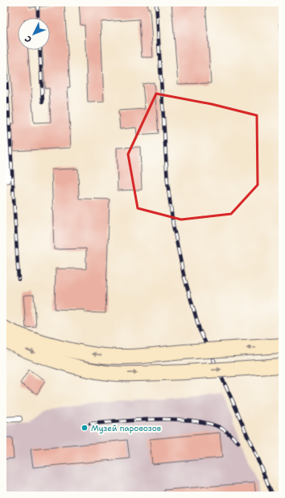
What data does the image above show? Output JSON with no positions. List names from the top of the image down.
{
  "places": ["Музей паровозов"],
  "north": "bottom left"
}
